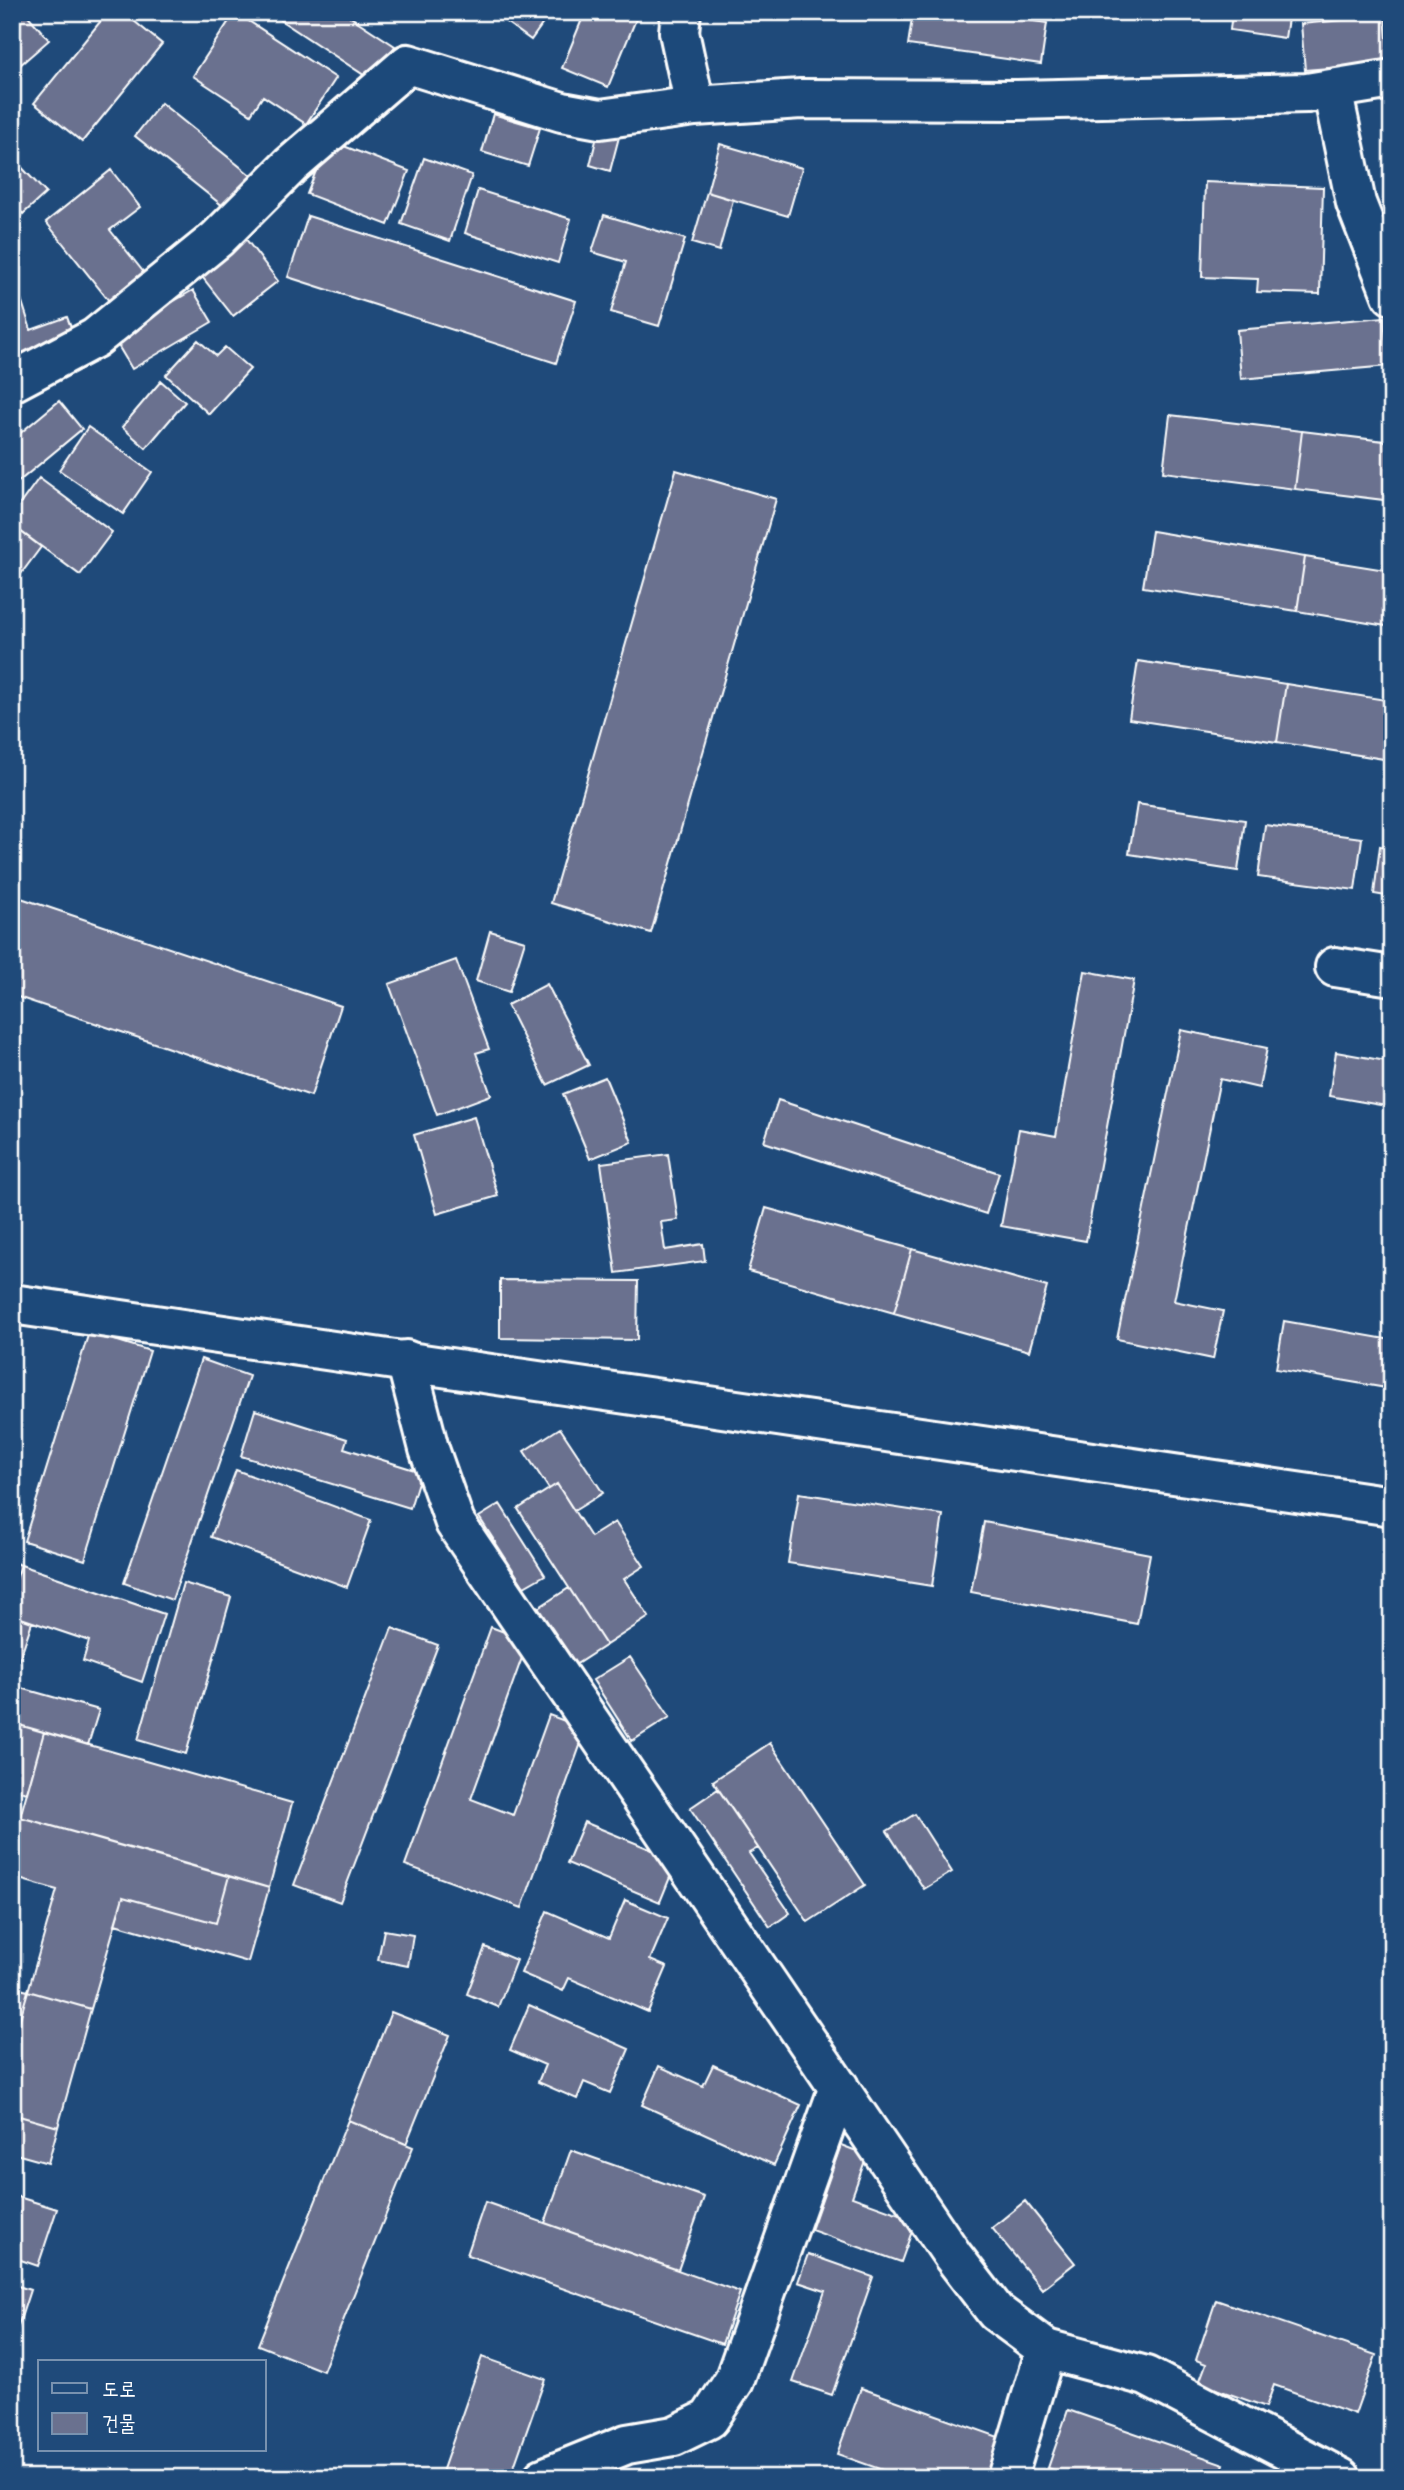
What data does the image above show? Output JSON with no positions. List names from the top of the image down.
{
  "legend": ["도로", "건물"]
}
